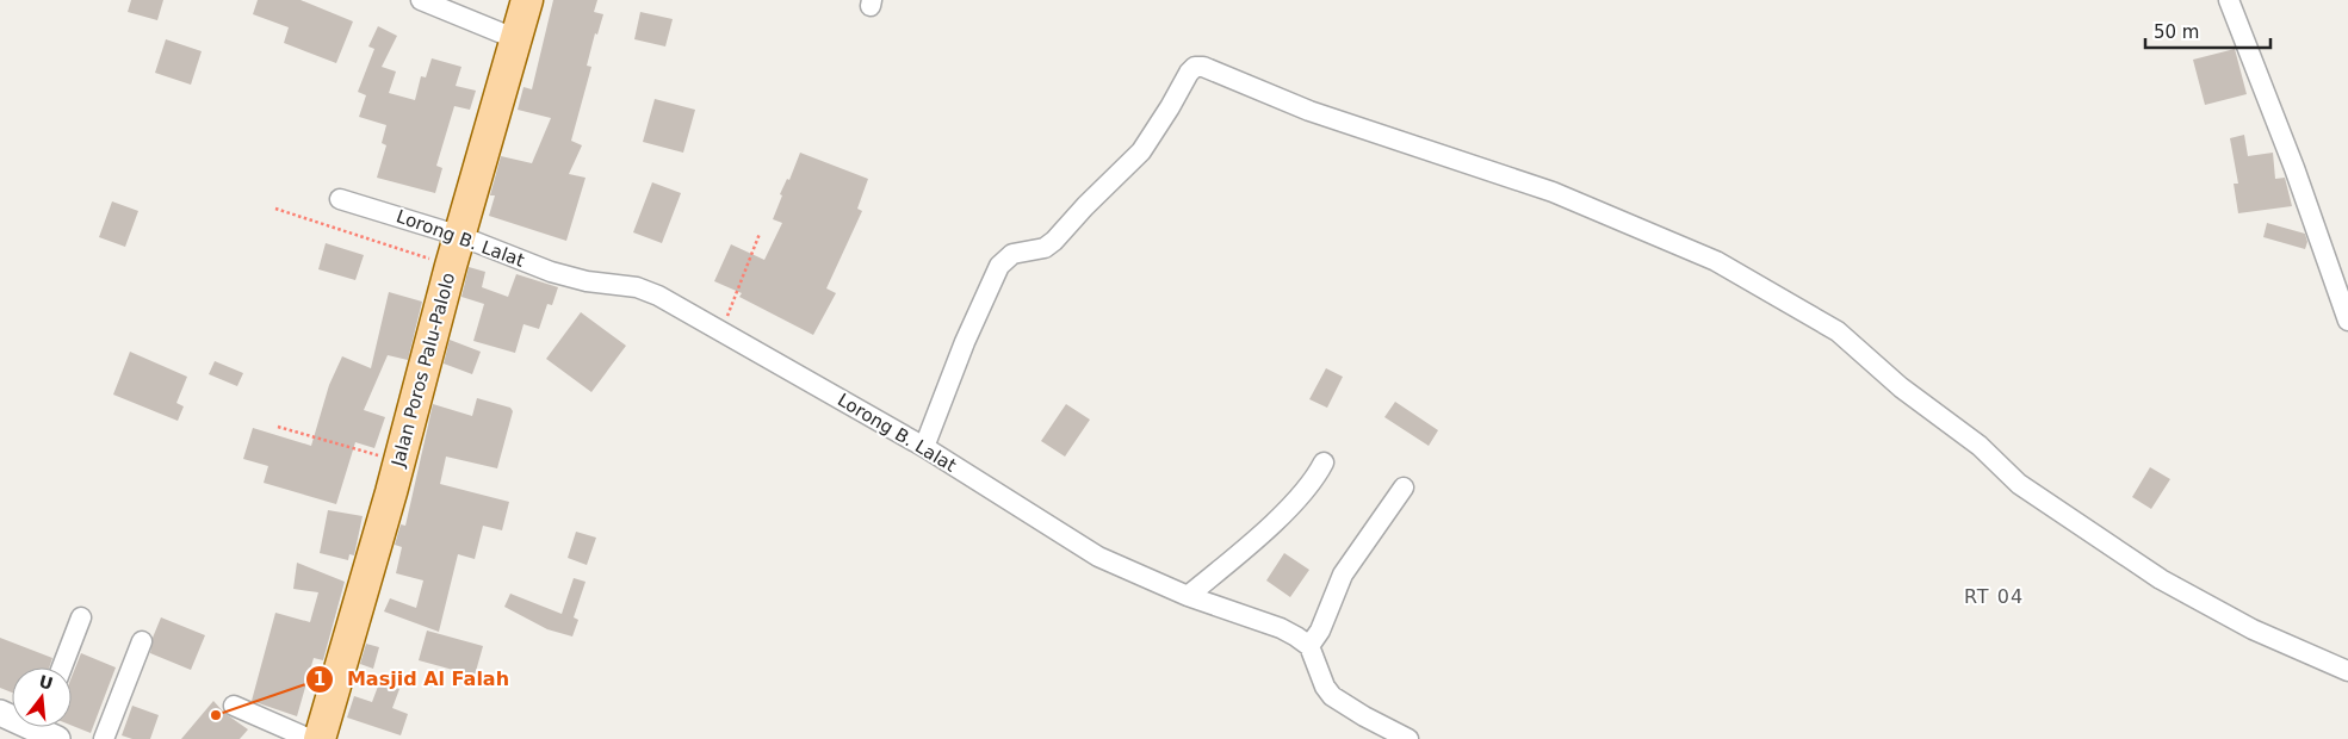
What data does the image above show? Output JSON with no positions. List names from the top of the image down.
{
  "streets": {
    "main road": ["Jalan Poros Palu-Palolo"],
    "street": ["Lorong B. Lalat"]
  },
  "crossings": [
    ["Lorong B. Lalat", "Jalan Poros Palu-Palolo"]
  ],
  "districts": ["RT 04"],
  "places": ["Masjid Al Falah"],
  "scale_bar": "50 m",
  "north": "top"
}
